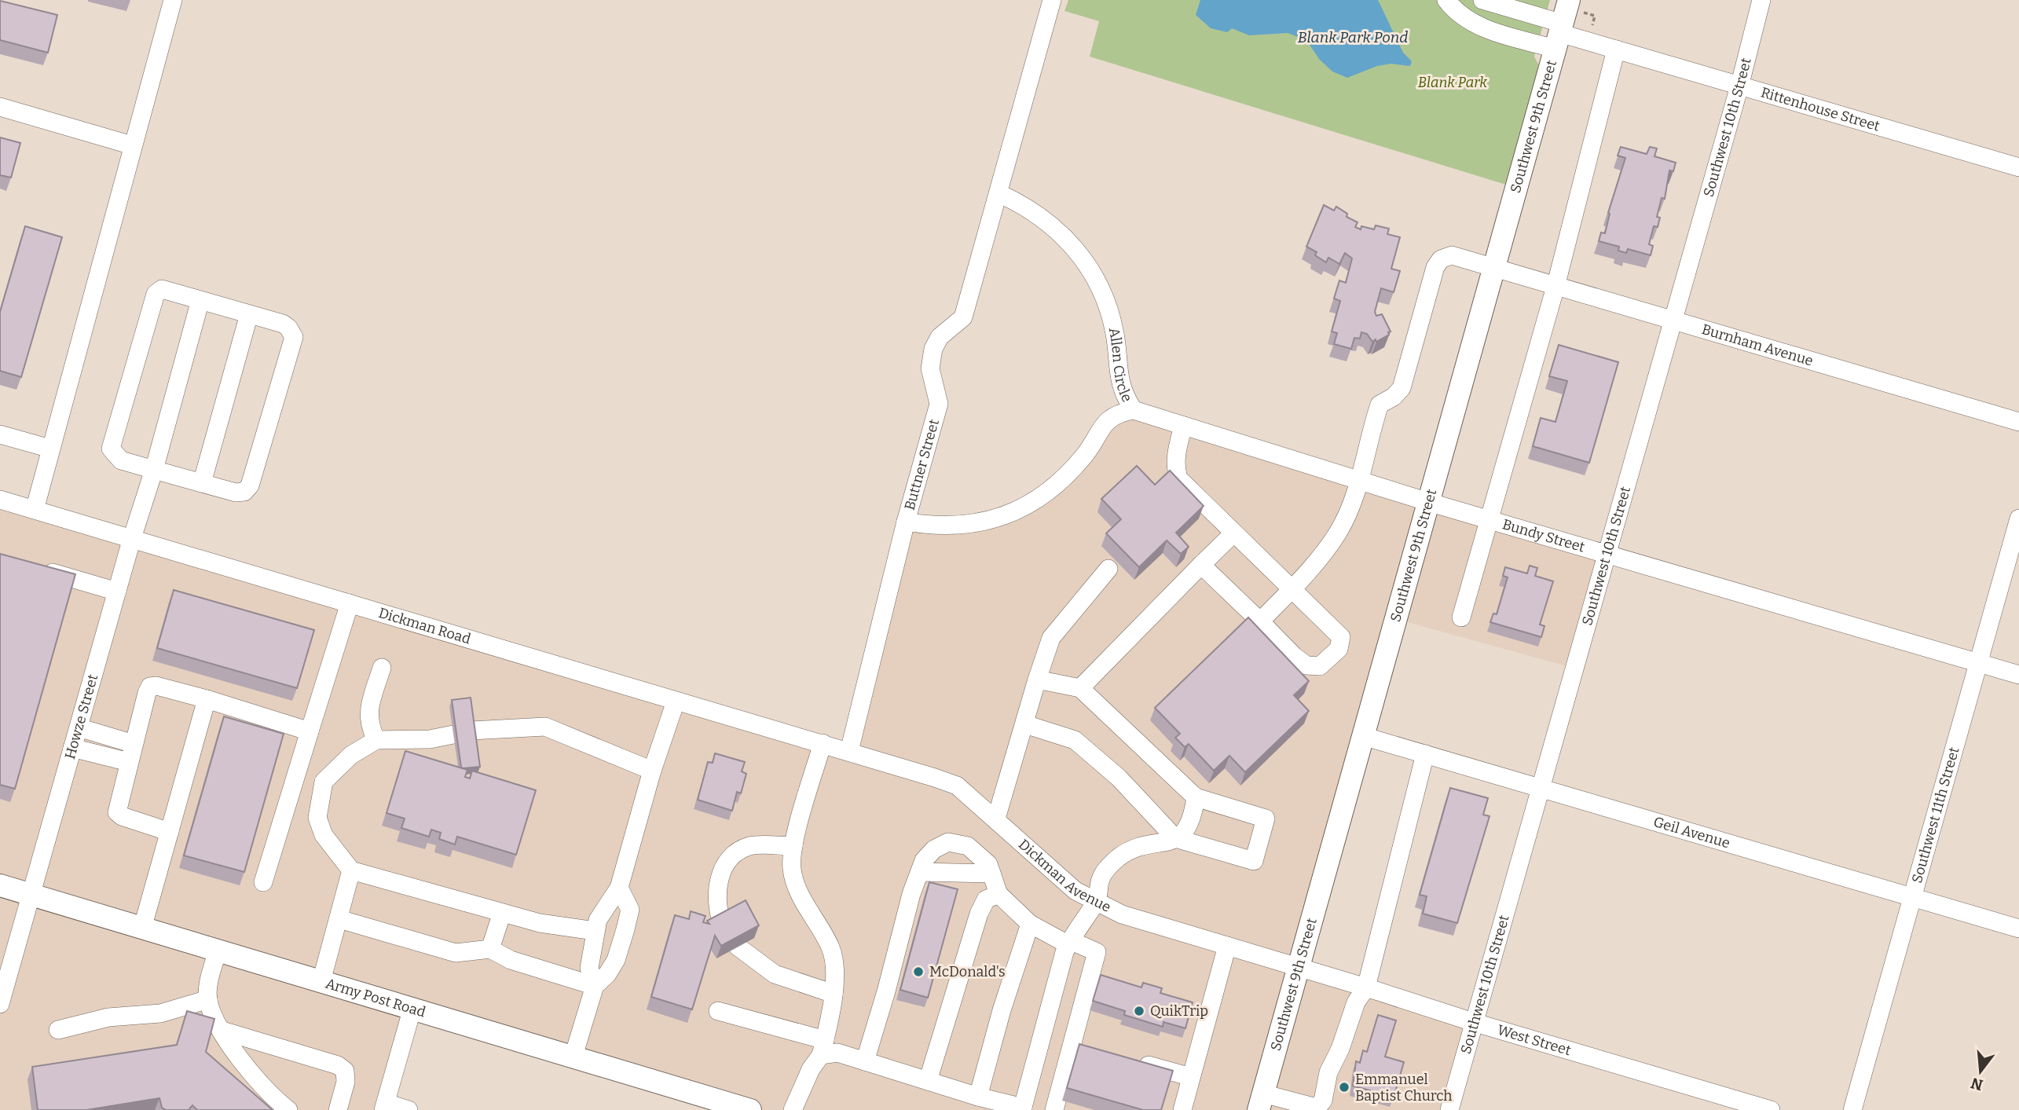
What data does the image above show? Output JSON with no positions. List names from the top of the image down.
{
  "streets": {
    "main road": ["Southwest 9th Street", "Army Post Road"],
    "street": [
      "Rittenhouse Street",
      "Southwest 10th Street",
      "Burnham Avenue",
      "Allen Circle",
      "Buttner Street",
      "Bundy Street",
      "Dickman Road",
      "Howze Street",
      "Southwest 11th Street",
      "Geil Avenue",
      "Dickman Avenue",
      "West Street"
    ]
  },
  "crossings": [
    ["Rittenhouse Street", "Southwest 9th Street"],
    ["Rittenhouse Street", "Southwest 10th Street"],
    ["Southwest 9th Street", "Burnham Avenue"],
    ["Southwest 9th Street", "Bundy Street"],
    ["Southwest 9th Street", "Geil Avenue"],
    ["Southwest 9th Street", "Dickman Avenue"],
    ["Southwest 9th Street", "West Street"],
    ["Southwest 10th Street", "Burnham Avenue"],
    ["Southwest 10th Street", "Bundy Street"],
    ["Southwest 10th Street", "Geil Avenue"],
    ["Southwest 10th Street", "West Street"],
    ["Burnham Avenue", "Bundy Street"],
    ["Allen Circle", "Buttner Street"],
    ["Allen Circle", "Bundy Street"],
    ["Buttner Street", "Dickman Road"],
    ["Buttner Street", "Dickman Avenue"],
    ["Bundy Street", "Southwest 11th Street"],
    ["Dickman Road", "Howze Street"],
    ["Dickman Road", "Dickman Avenue"],
    ["Howze Street", "Army Post Road"],
    ["Southwest 11th Street", "Geil Avenue"],
    ["Dickman Avenue", "West Street"]
  ],
  "water": ["Blank Park Pond"],
  "parks": ["Blank Park"],
  "places": ["McDonald's", "QuikTrip", "Emmanuel Baptist Church"],
  "north": "bottom"
}
